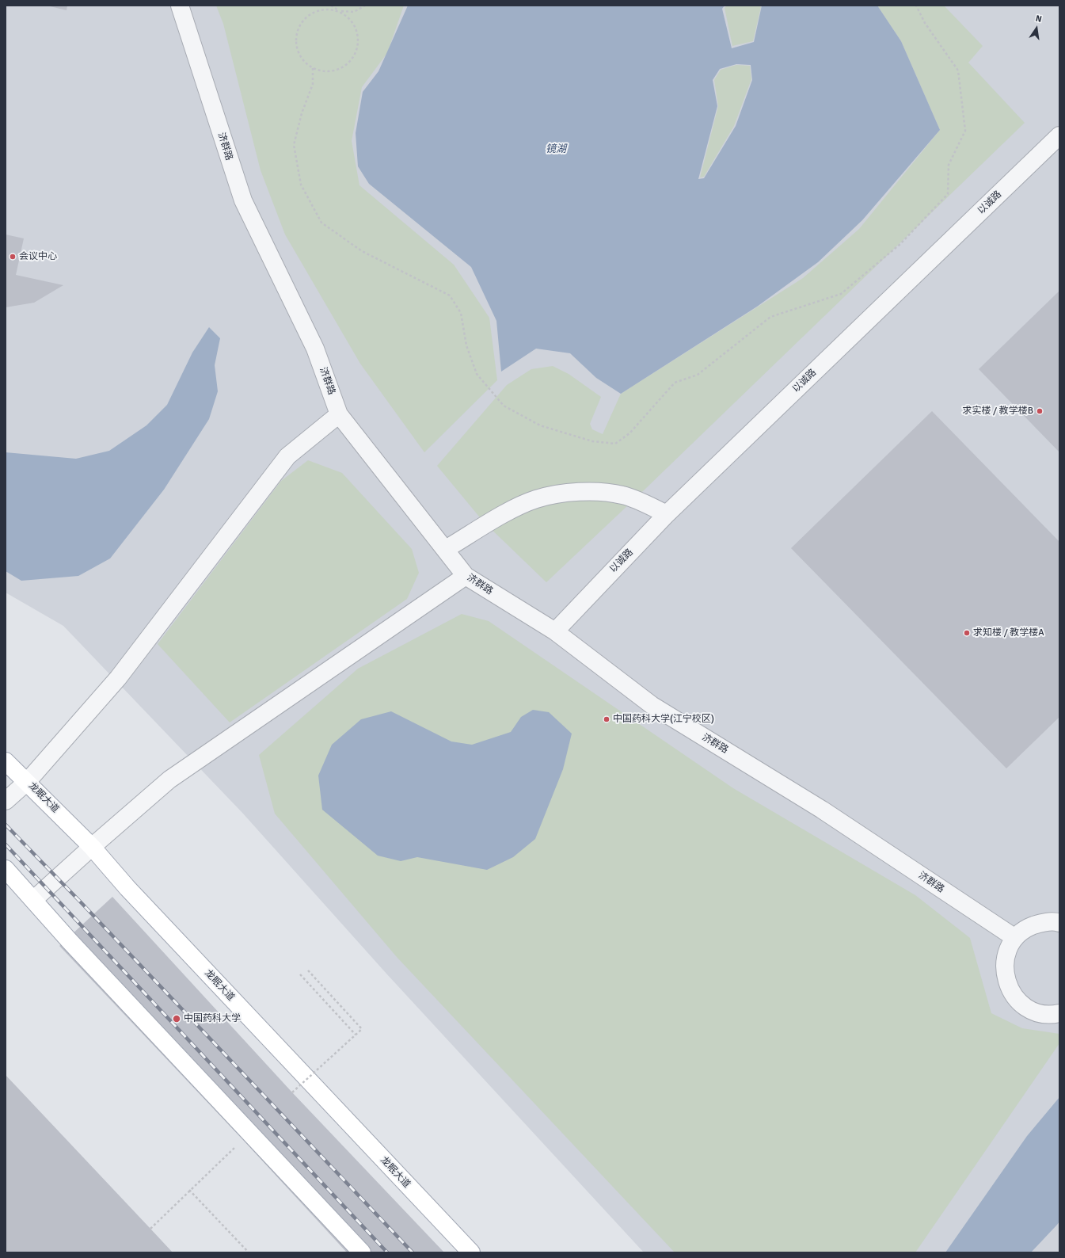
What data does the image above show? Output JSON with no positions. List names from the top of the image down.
{
  "streets": {
    "main road": ["龙眠大道"],
    "street": ["济群路", "以诚路"]
  },
  "crossings": [
    ["济群路", "以诚路"]
  ],
  "water": ["镜湖"],
  "places": [
    "会议中心",
    "求实楼 / 教学楼B",
    "求知楼 / 教学楼A",
    "中国药科大学(江宁校区)",
    "中国药科大学"
  ],
  "north": "top"
}
